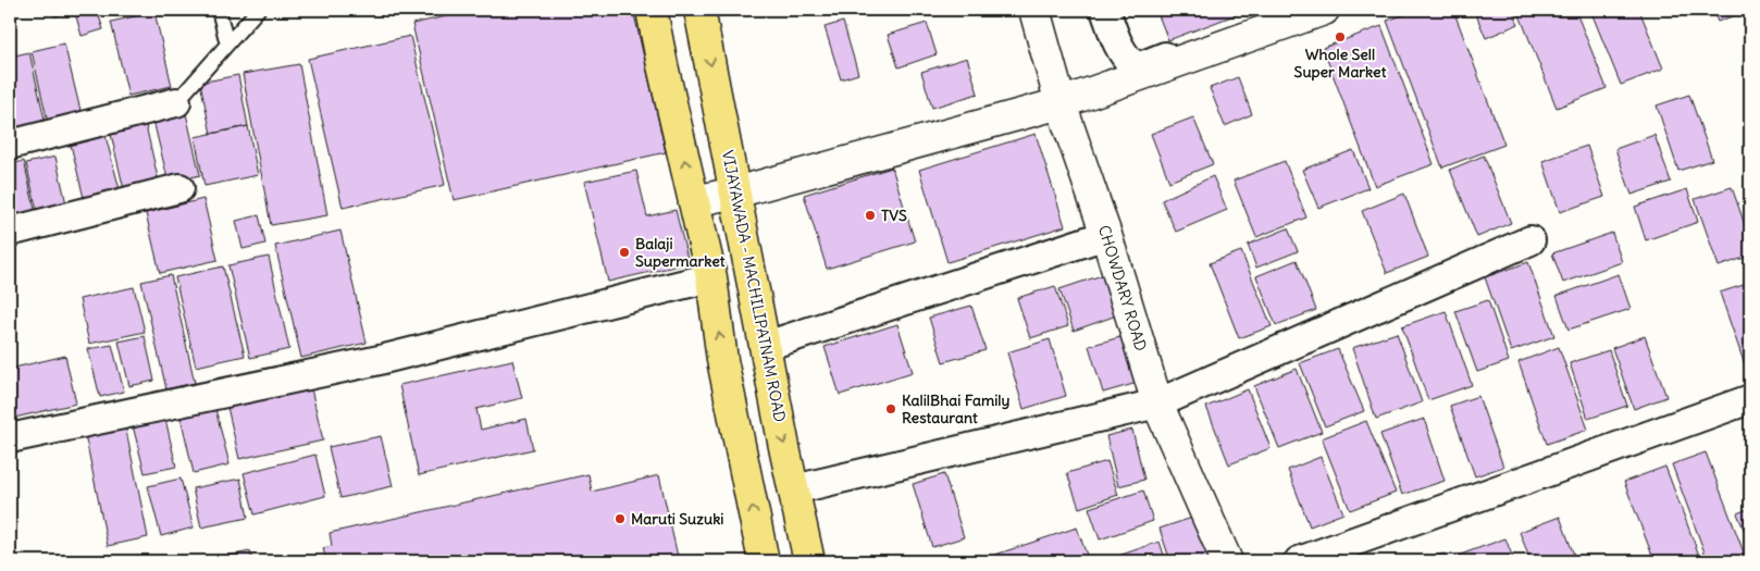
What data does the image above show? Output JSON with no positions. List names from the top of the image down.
{
  "streets": {
    "highway": ["VIJAYAWADA - MACHILIPATNAM ROAD"],
    "street": ["CHOWDARY ROAD"]
  },
  "places": [
    "Whole Sell Super Market",
    "TVS",
    "Balaji Supermarket",
    "KalilBhai Family Restaurant",
    "Maruti Suzuki"
  ]
}
